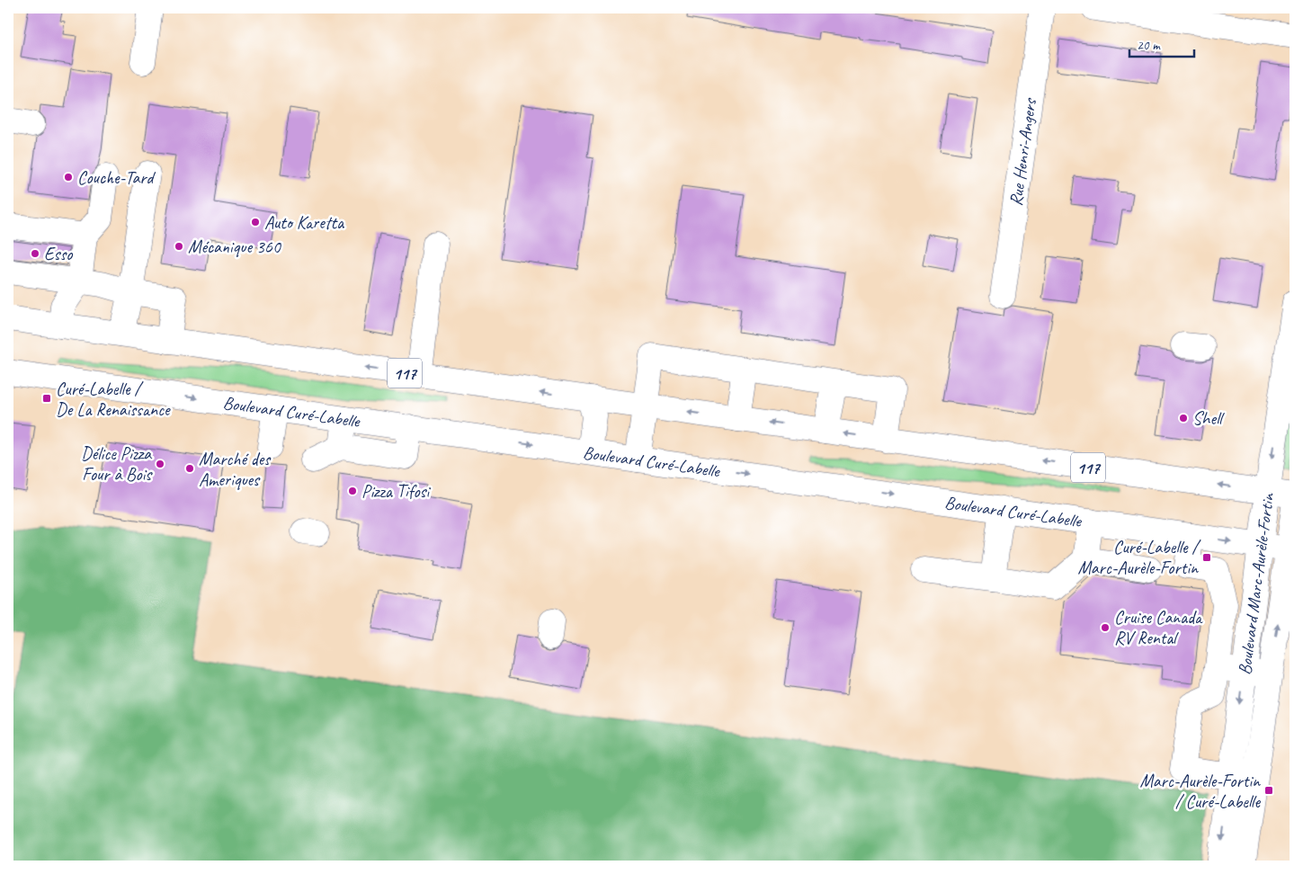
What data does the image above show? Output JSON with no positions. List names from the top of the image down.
{
  "streets": {
    "main road": [
      "Rue Henri-Angers",
      "117",
      "Boulevard Curé-Labelle",
      "Boulevard Marc-Aurèle-Fortin"
    ]
  },
  "crossings": [
    ["117", "Boulevard Marc-Aurèle-Fortin"],
    ["Boulevard Curé-Labelle", "Boulevard Marc-Aurèle-Fortin"]
  ],
  "places": {
    "other": [
      "Couche-Tard",
      "Auto Karetta",
      "Mécanique 360",
      "Esso",
      "Shell",
      "Délice Pizza Four à Bois",
      "Marché des Ameriques",
      "Pizza Tifosi",
      "Cruise Canada RV Rental"
    ],
    "transit": ["Curé-Labelle / De La Renaissance", "Curé-Labelle / Marc-Aurèle-Fortin", "Marc-Aurèle-Fortin / Curé-Labelle"]
  },
  "scale_bar": "20 m"
}
